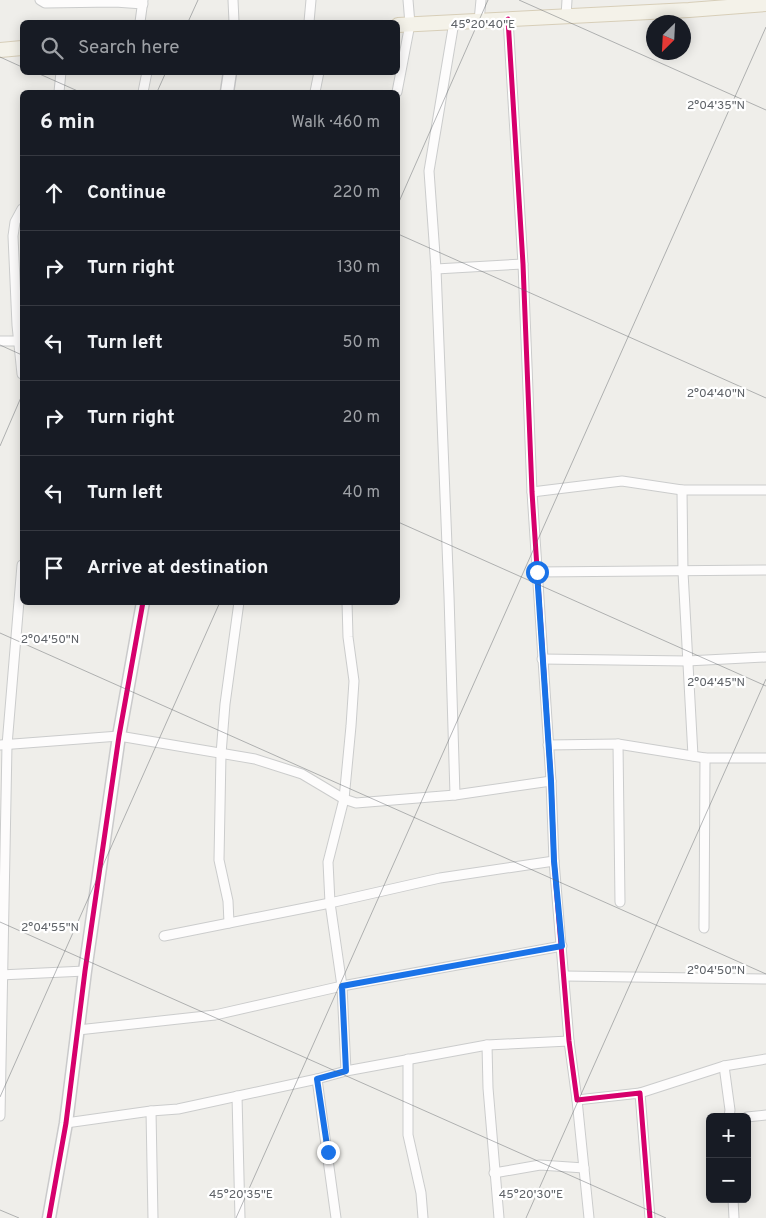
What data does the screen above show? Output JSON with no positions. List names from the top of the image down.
{
  "north": "bottom left",
  "page": {
    "search": "Search here",
    "heading": ["6 min", "Walk · 460 m"],
    "list": [
      ["Continue", "220 m"],
      ["Turn right", "130 m"],
      ["Turn left", "50 m"],
      ["Turn right", "20 m"],
      ["Turn left", "40 m"],
      "Arrive at destination"
    ],
    "map_buttons": ["+", "−"]
  },
  "coordinates": [
    "45°20'40\"E",
    "2°04'35\"N",
    "2°04'40\"N",
    "2°04'50\"N",
    "2°04'45\"N",
    "2°04'55\"N",
    "45°20'35\"E",
    "45°20'30\"E"
  ]
}
